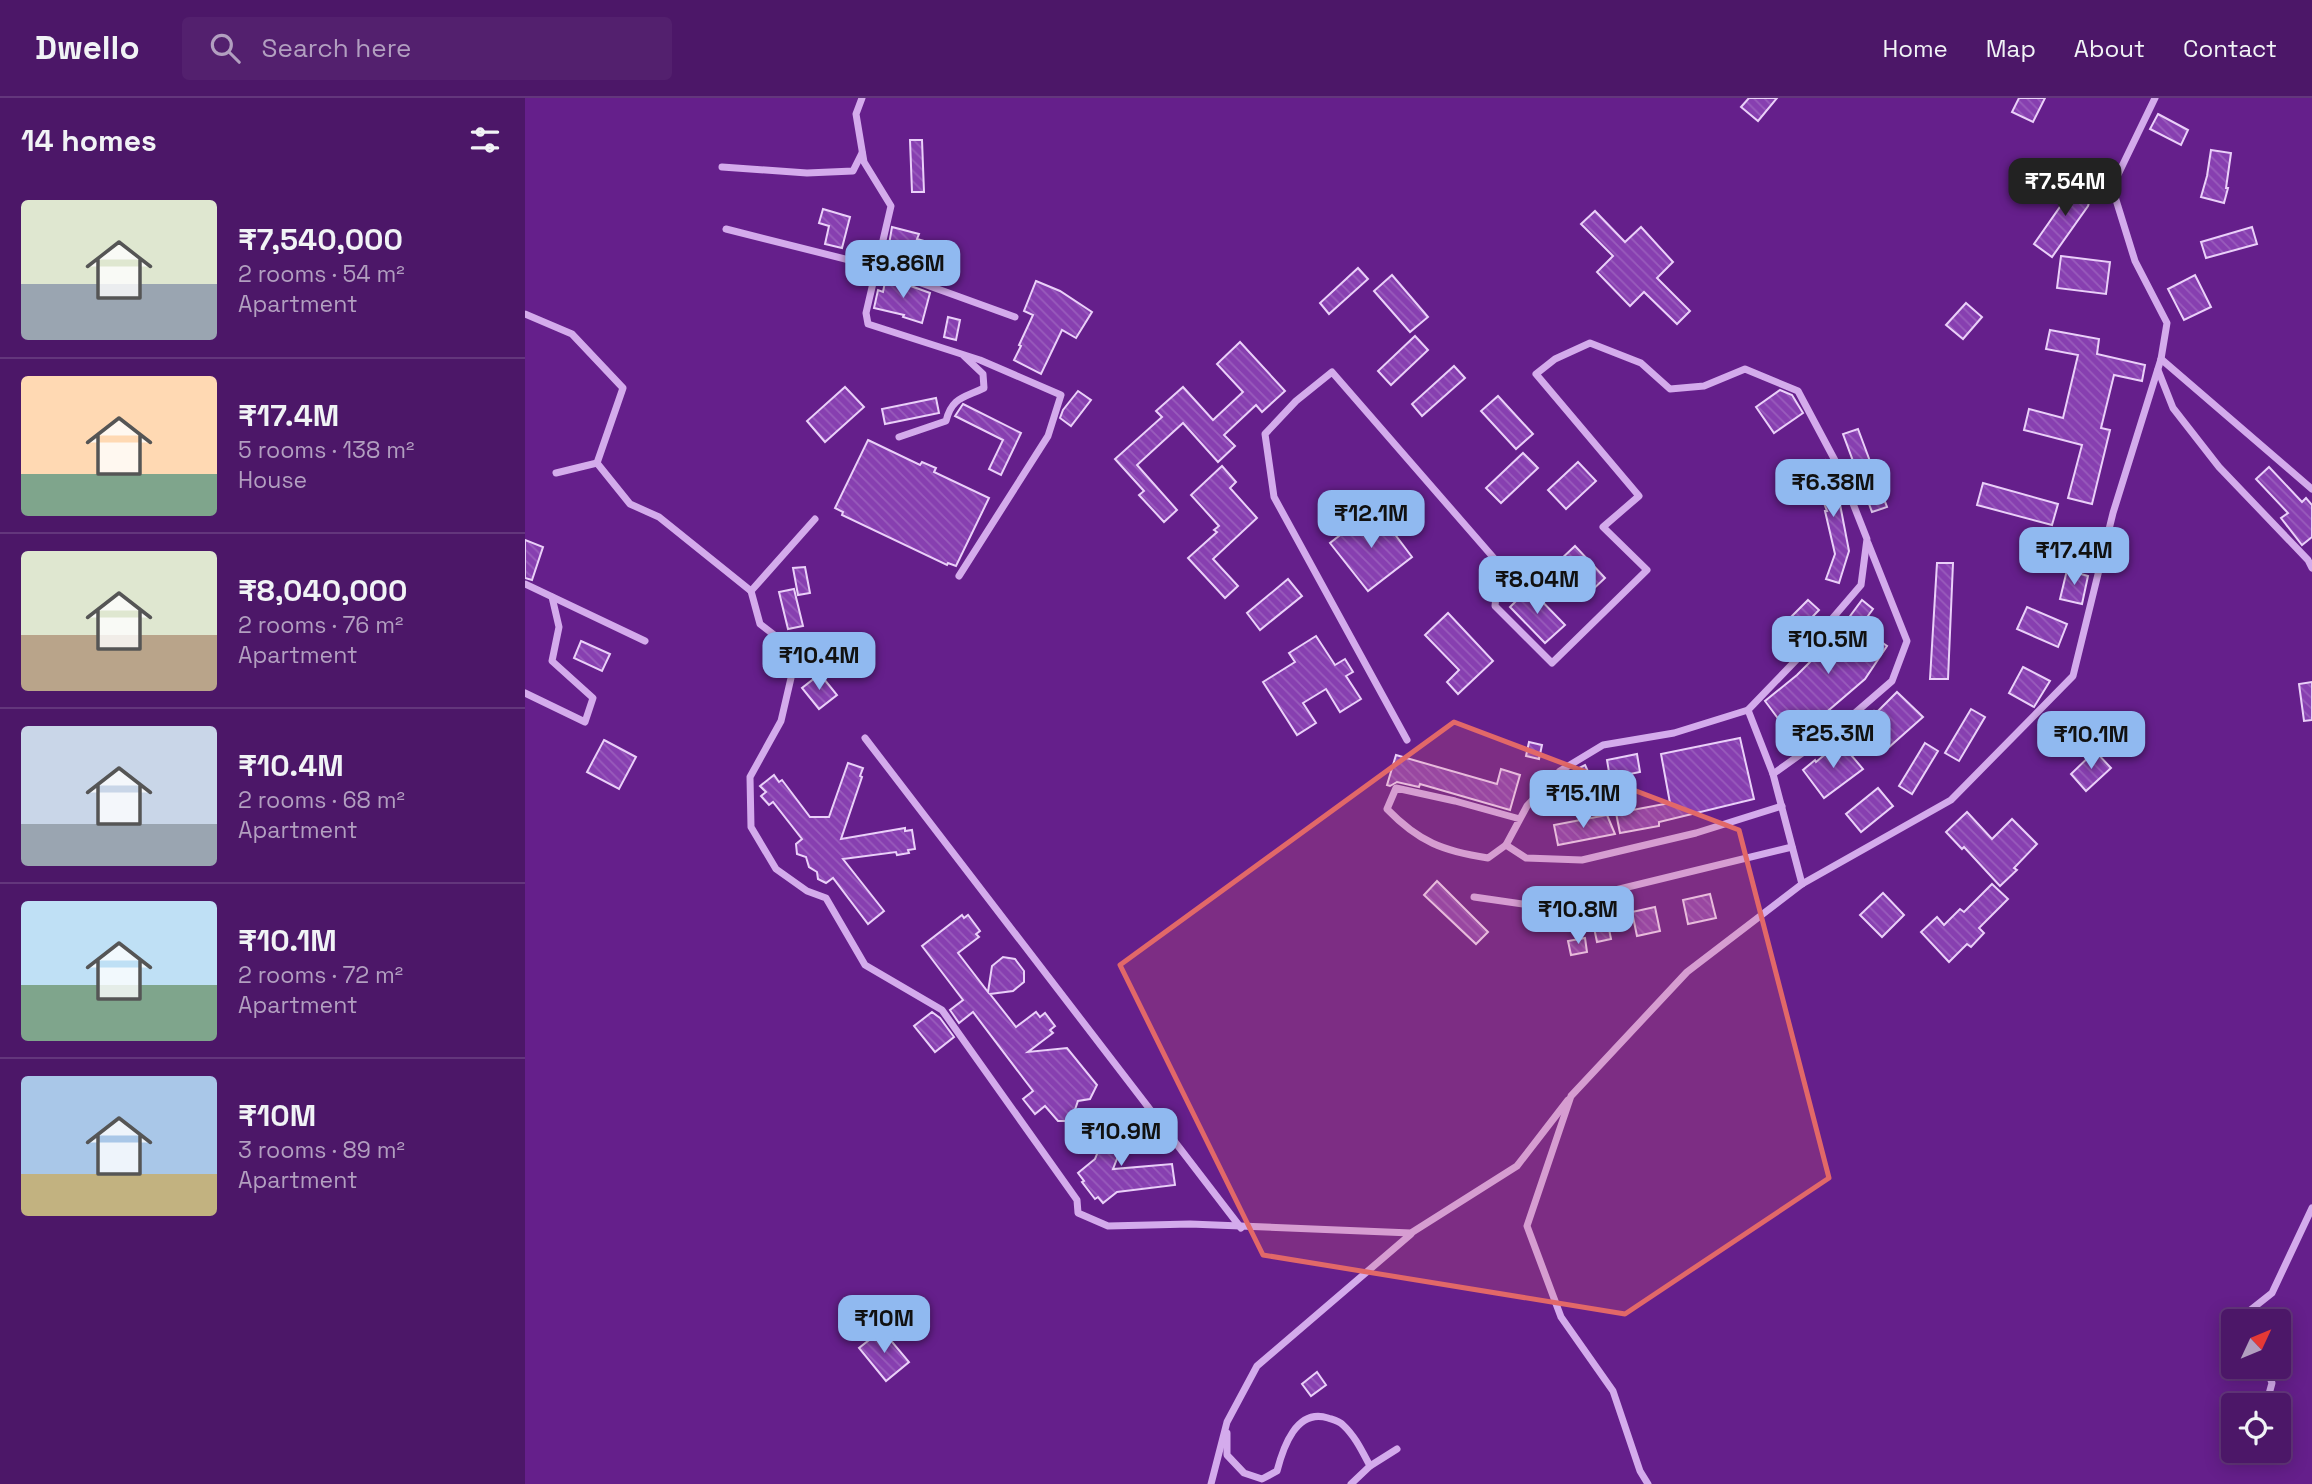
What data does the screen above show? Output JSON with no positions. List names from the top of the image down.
{
  "north": "top right",
  "page": {
    "header": "Dwello",
    "search": "Search here",
    "nav": [
      "Home",
      "Map",
      "About",
      "Contact"
    ],
    "heading": "14 homes",
    "price": [
      "₹7.54M",
      "₹9.86M",
      "₹6.38M",
      "₹12.1M",
      "₹17.4M",
      "₹8.04M",
      "₹10.5M",
      "₹10.4M",
      "₹25.3M",
      "₹10.1M",
      "₹15.1M",
      "₹10.8M",
      "₹10.9M",
      "₹10M"
    ],
    "list": [
      {
        "name": "₹7,540,000",
        "note": "2 rooms · 54 m² · Apartment"
      },
      {
        "name": "₹17.4M",
        "note": "5 rooms · 138 m² · House"
      },
      {
        "name": "₹8,040,000",
        "note": "2 rooms · 76 m² · Apartment"
      },
      {
        "name": "₹10.4M",
        "note": "2 rooms · 68 m² · Apartment"
      },
      {
        "name": "₹10.1M",
        "note": "2 rooms · 72 m² · Apartment"
      },
      {
        "name": "₹10M",
        "note": "3 rooms · 89 m² · Apartment"
      }
    ]
  }
}
